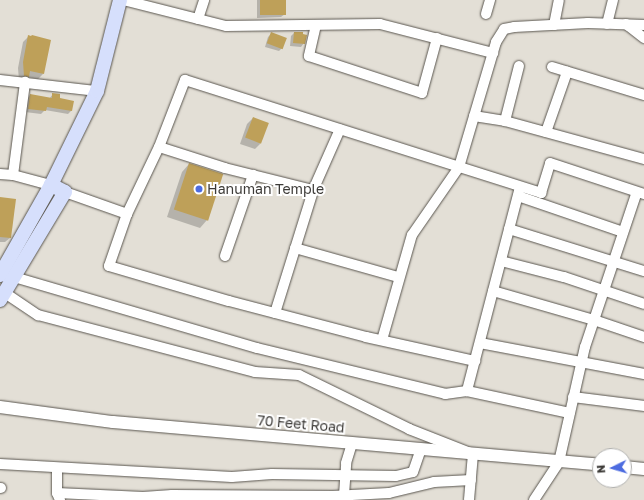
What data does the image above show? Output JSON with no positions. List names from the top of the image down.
{
  "streets": {
    "street": ["70 Feet Road"]
  },
  "places": ["Hanuman Temple"],
  "north": "left"
}
